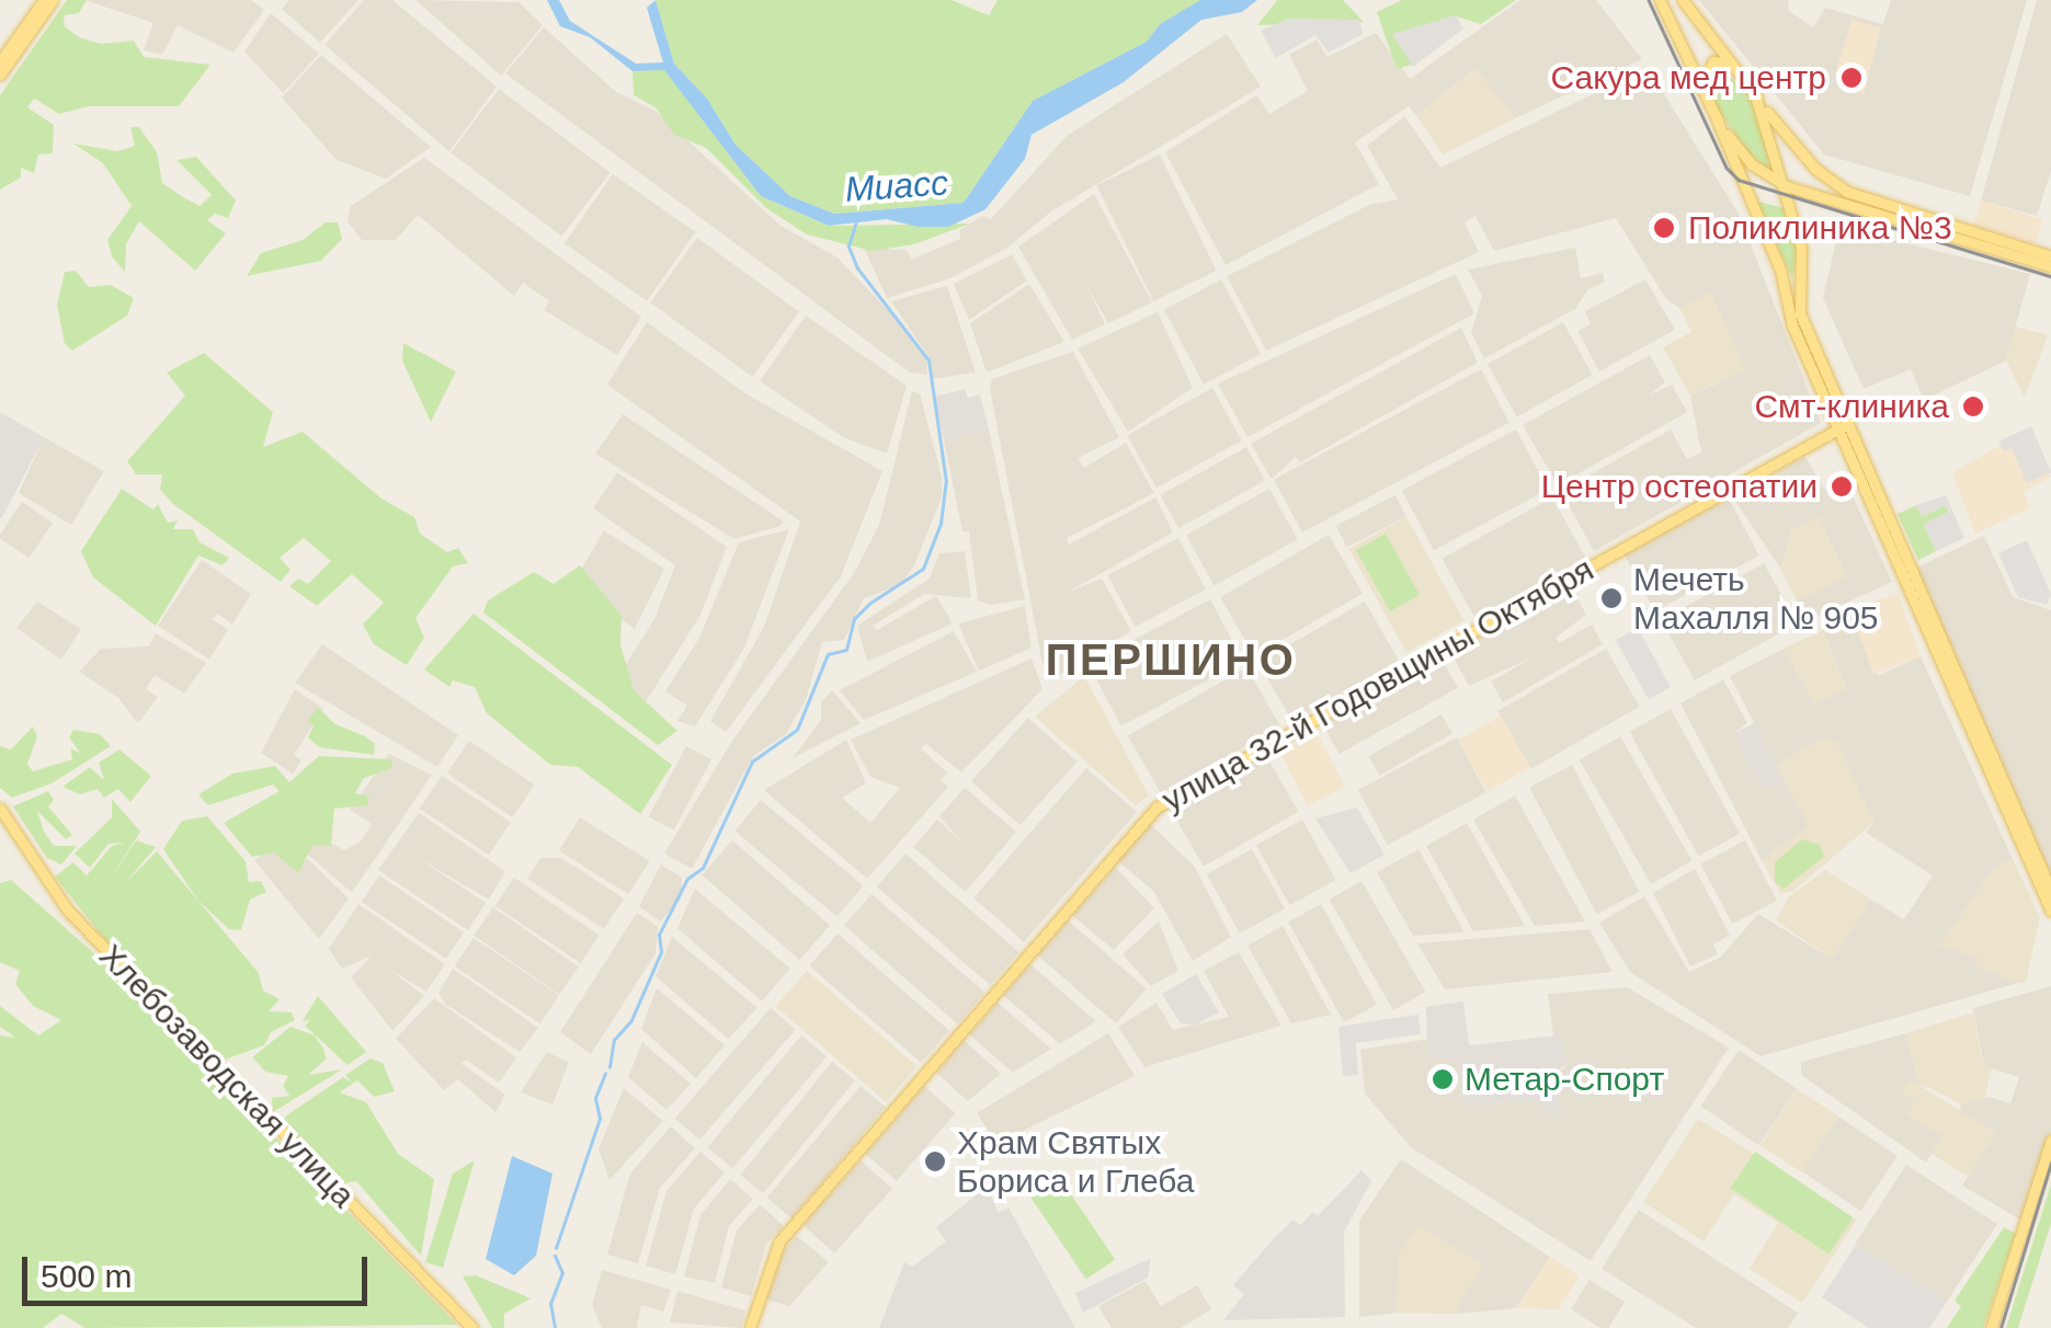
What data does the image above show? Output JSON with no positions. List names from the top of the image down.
{
  "streets": {
    "main road": ["улица 32-й Годовщины Октября", "Хлебозаводская улица"]
  },
  "districts": ["ПЕРШИНО"],
  "water": ["Миасс"],
  "places": [
    "Сакура мед центр",
    "Поликлиника №3",
    "Смт-клиника",
    "Центр остеопатии",
    "Мечеть Махалля № 905",
    "Метар-Спорт",
    "Храм Святых Бориса и Глеба"
  ],
  "scale_bar": "500 m"
}
